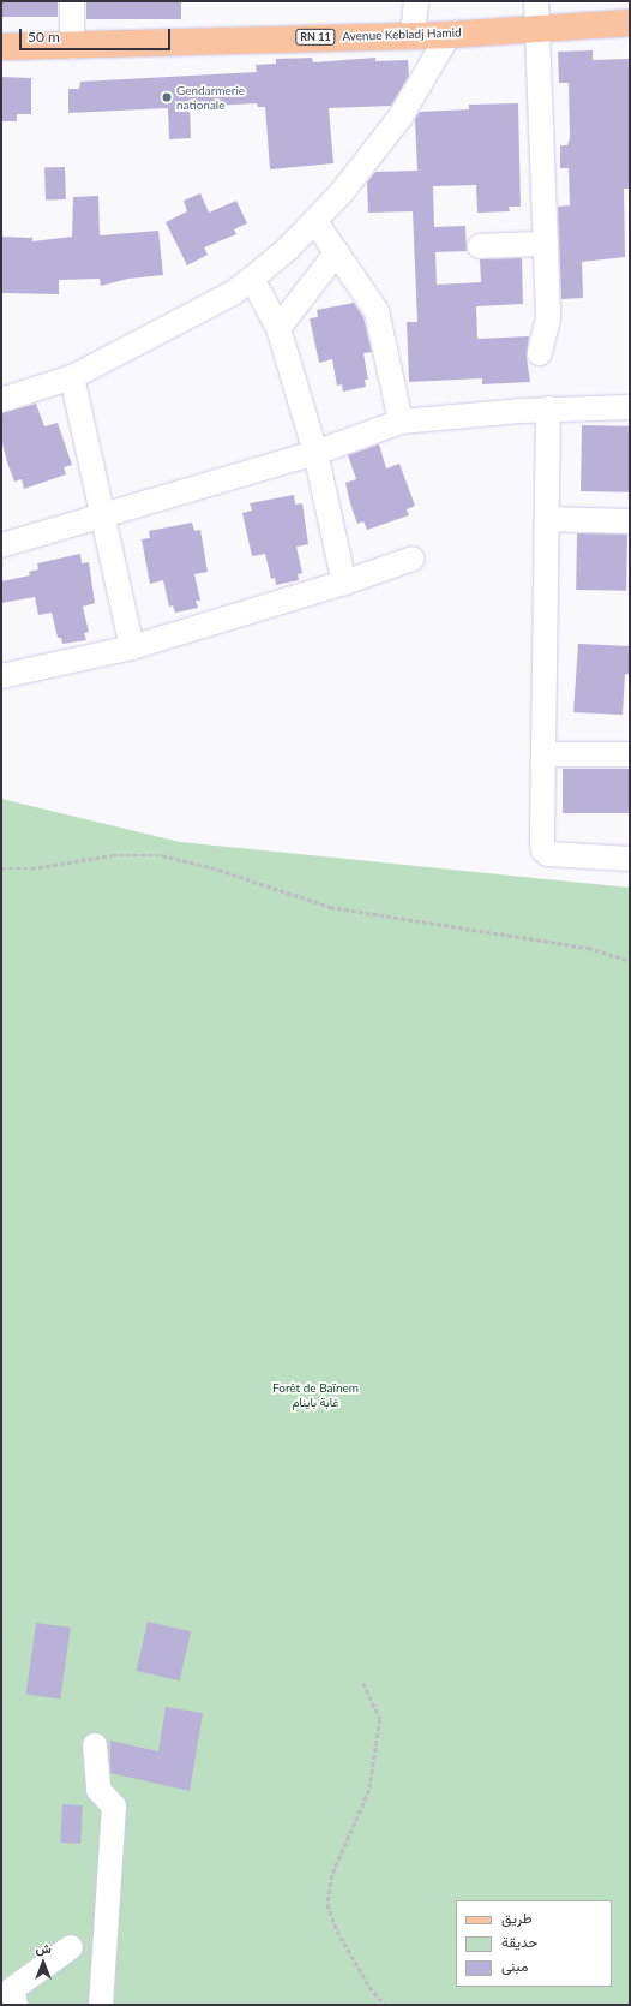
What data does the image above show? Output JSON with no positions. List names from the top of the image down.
{
  "streets": {
    "main road": ["Avenue Kebladj Hamid", "RN 11"]
  },
  "parks": ["Forêt de Baïnem غابة باينام"],
  "places": ["Gendarmerie nationale"],
  "legend": ["طريق", "حديقة", "مبنى"],
  "scale_bar": "50 m",
  "north": "top"
}
